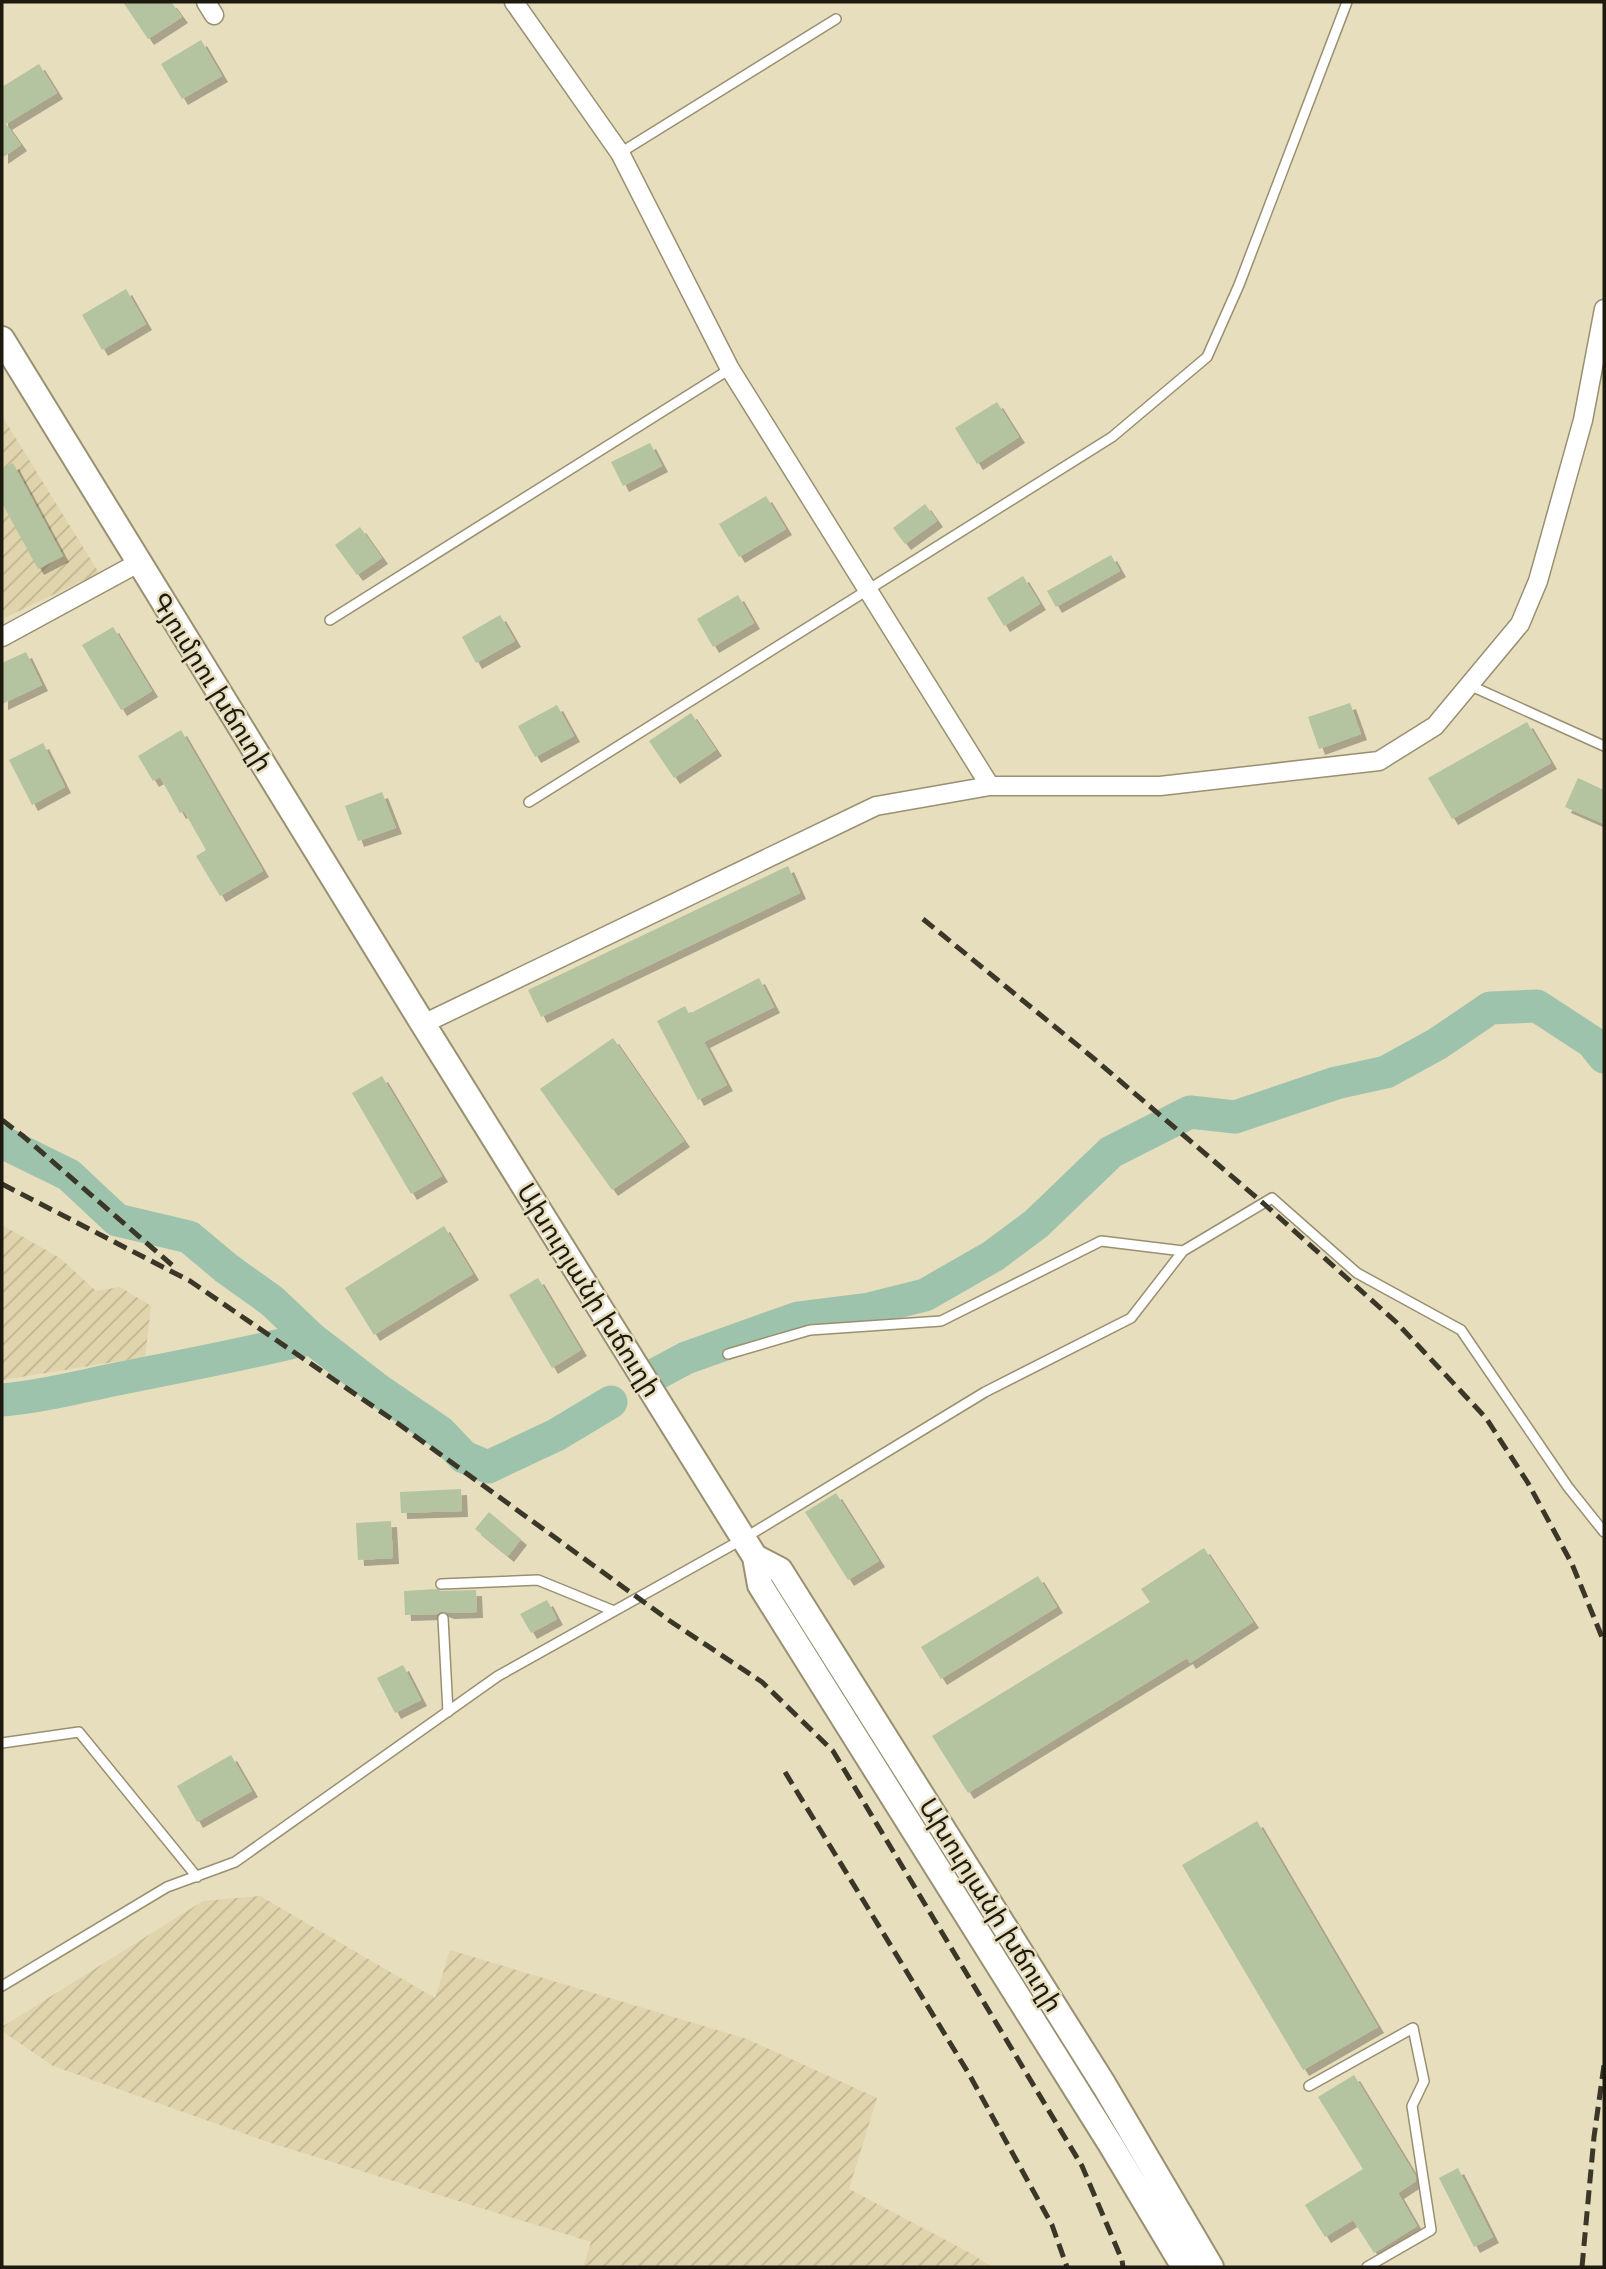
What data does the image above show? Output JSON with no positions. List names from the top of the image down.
{
  "streets": {
    "main road": ["Գյումրու խճուղի", "Ախուրյանի խճուղի"]
  },
  "crossings": [
    ["Գյումրու խճուղի", "Ախուրյանի խճուղի"]
  ]
}
